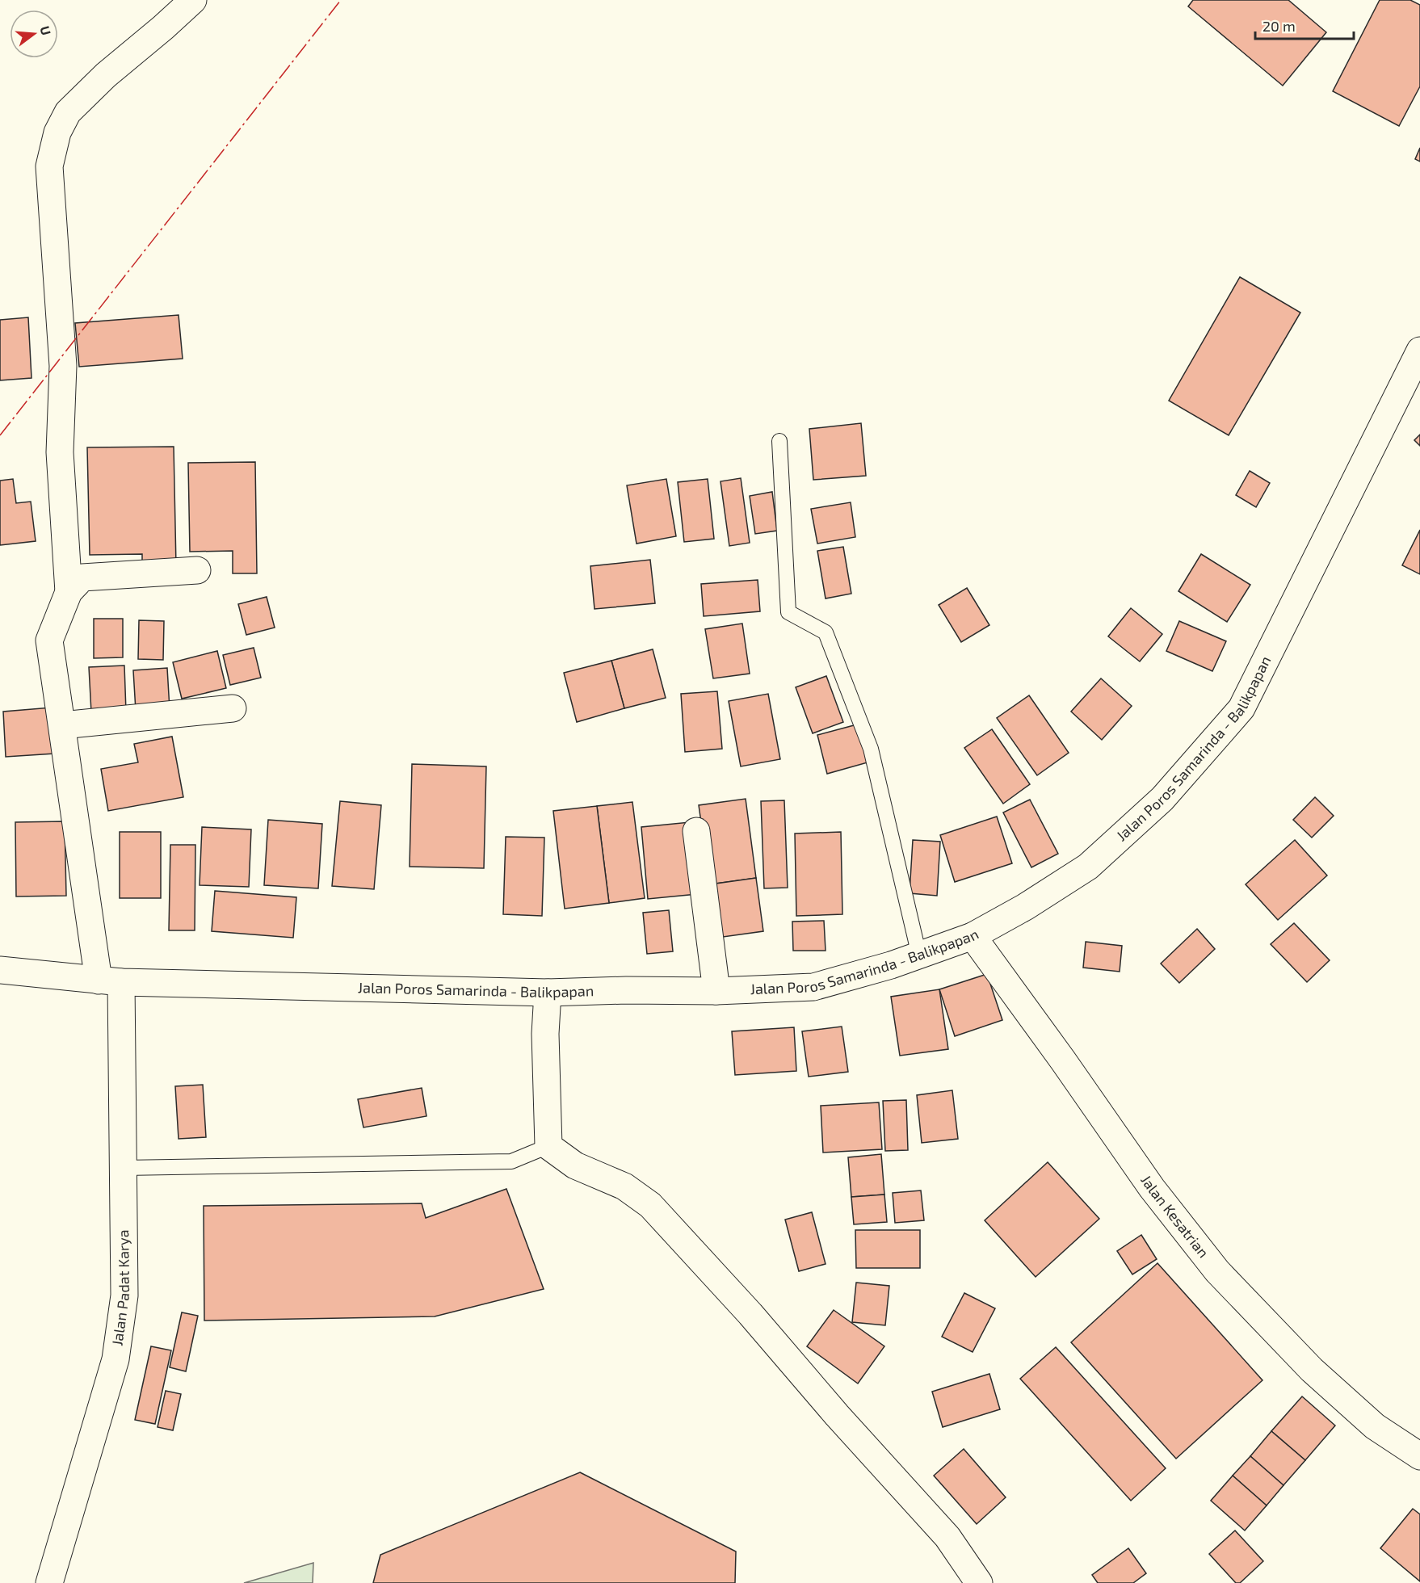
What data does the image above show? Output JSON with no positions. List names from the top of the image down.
{
  "streets": {
    "main road": ["Jalan Poros Samarinda - Balikpapan", "Jalan Kesatrian", "Jalan Padat Karya"]
  },
  "crossings": [
    ["Jalan Poros Samarinda - Balikpapan", "Jalan Kesatrian"],
    ["Jalan Poros Samarinda - Balikpapan", "Jalan Padat Karya"]
  ],
  "scale_bar": "20 m",
  "north": "right"
}
